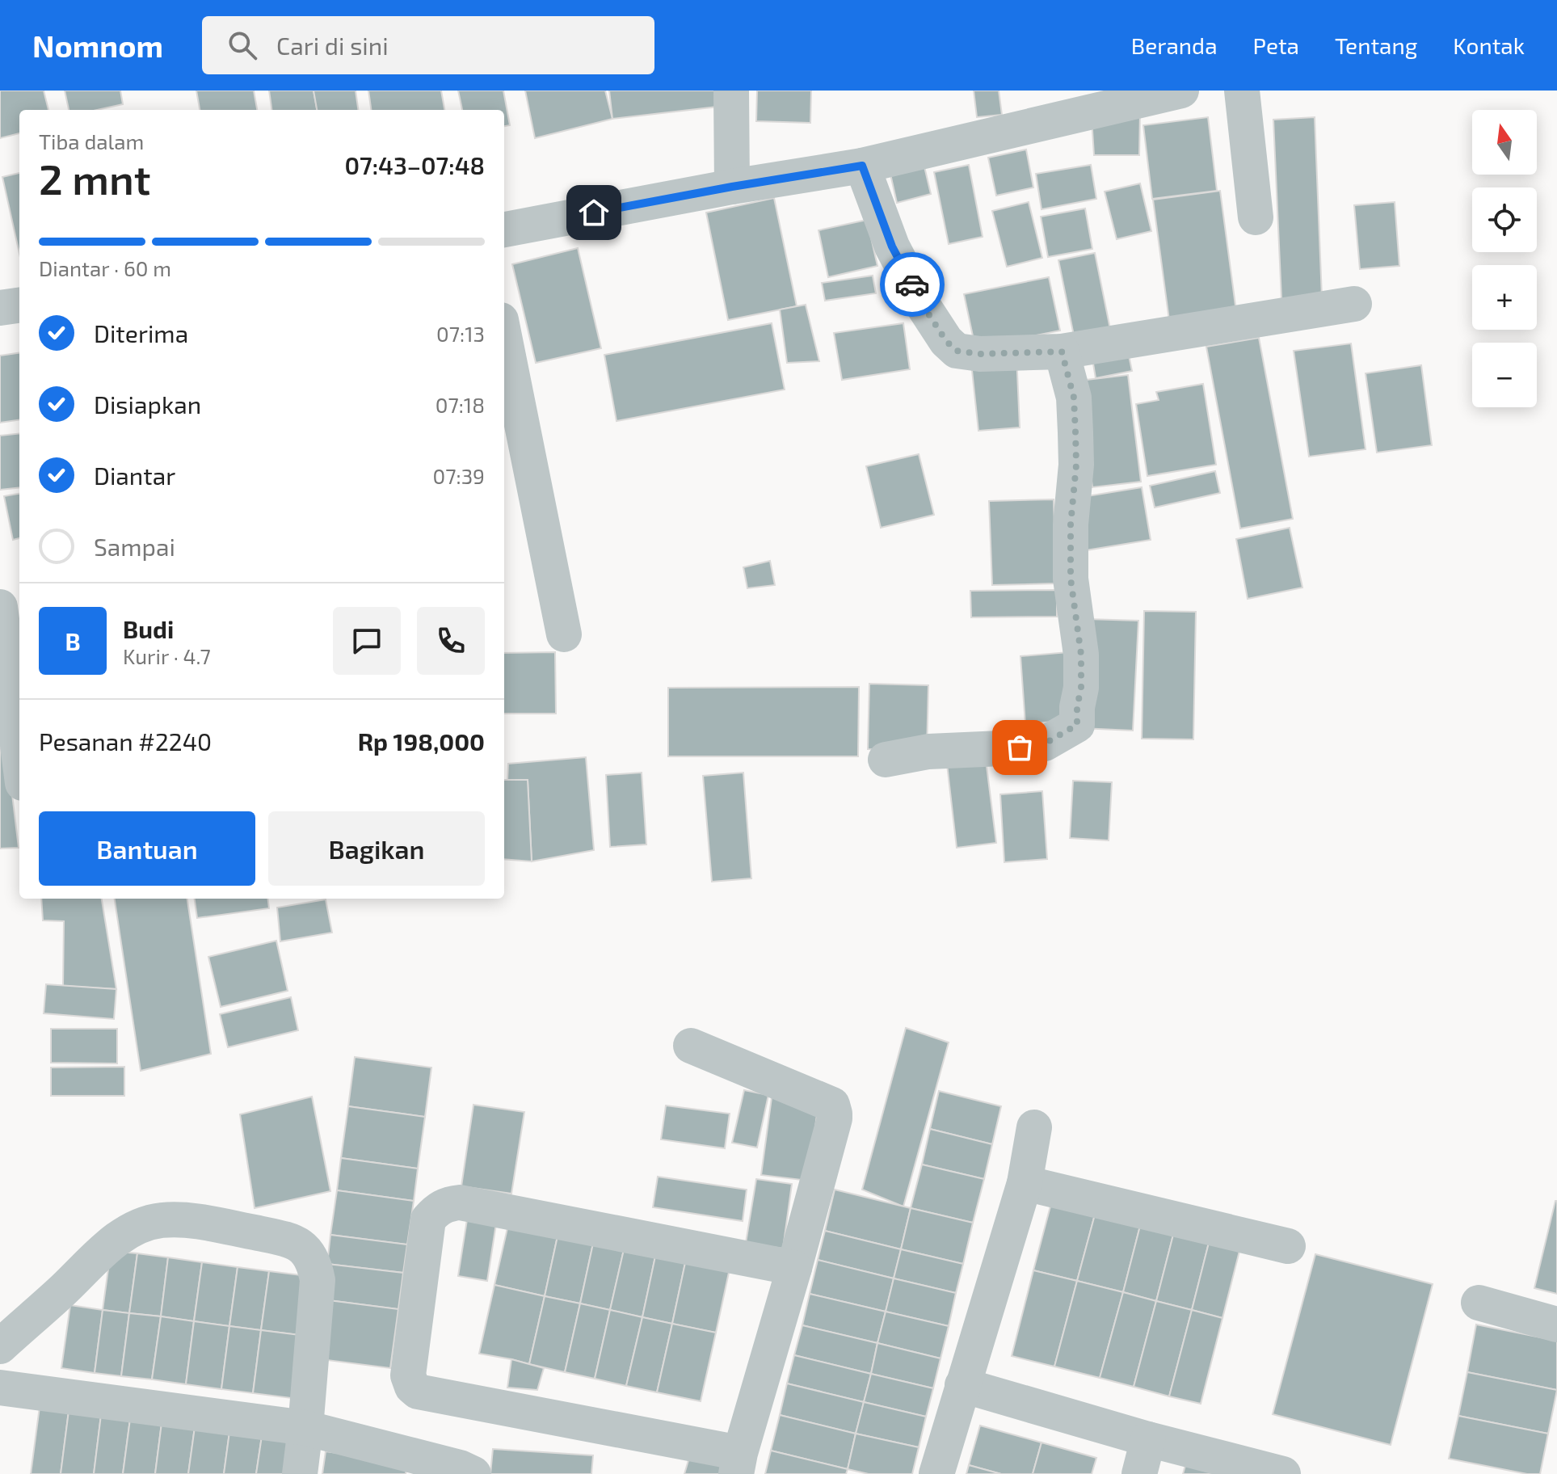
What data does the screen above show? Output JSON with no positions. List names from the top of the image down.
{
  "north": "top",
  "page": {
    "header": "Nomnom",
    "search": "Cari di sini",
    "nav": [
      "Beranda",
      "Peta",
      "Tentang",
      "Kontak"
    ],
    "map_buttons": ["+", "−"],
    "heading": ["2 mnt", "Tiba dalam", "07:43–07:48"],
    "panel": [
      "Budi",
      "Kurir · 4.7",
      "Pesanan #2240",
      "Rp 198,000"
    ],
    "bar": "Diantar · 60 m",
    "list": [
      ["Diterima", "07:13"],
      ["Disiapkan", "07:18"],
      ["Diantar", "07:39"],
      "Sampai"
    ],
    "round": "B",
    "buttons": ["Bantuan", "Bagikan"]
  }
}
